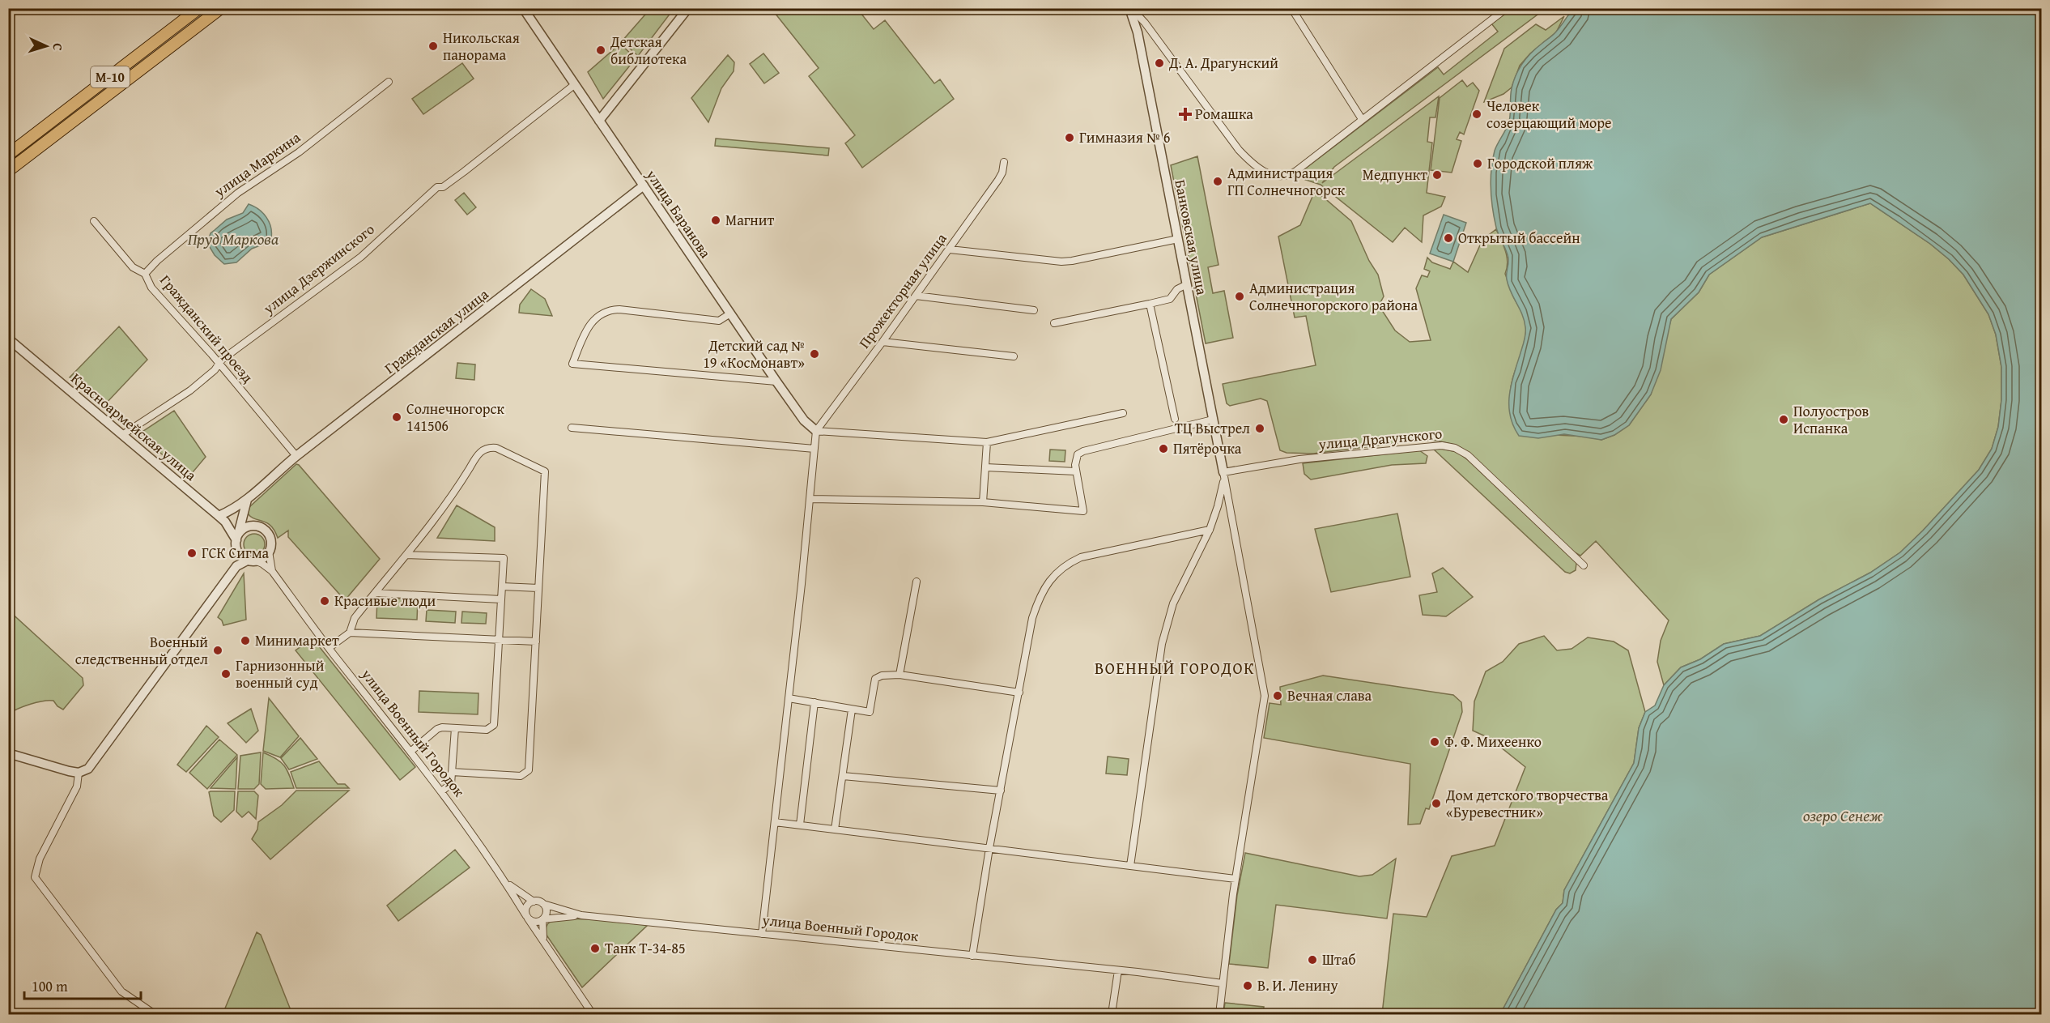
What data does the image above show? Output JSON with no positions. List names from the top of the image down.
{
  "streets": {
    "highway": ["М-10"],
    "street": [
      "улица Маркина",
      "улица Баранова",
      "Банковская улица",
      "улица Дзержинского",
      "Прожекторная улица",
      "Гражданский проезд",
      "Гражданская улица",
      "Красноармейская улица",
      "улица Драгунского",
      "улица Военный Городок"
    ]
  },
  "crossings": [
    ["улица Маркина", "Гражданский проезд"],
    ["улица Баранова", "улица Дзержинского"],
    ["улица Баранова", "Прожекторная улица"],
    ["улица Баранова", "Гражданская улица"],
    ["Банковская улица", "улица Драгунского"],
    ["улица Дзержинского", "Гражданский проезд"],
    ["улица Дзержинского", "Красноармейская улица"],
    ["Гражданский проезд", "Гражданская улица"],
    ["Гражданская улица", "Красноармейская улица"]
  ],
  "districts": ["ВОЕННЫЙ ГОРОДОК"],
  "water": ["Пруд Маркова", "озеро Сенеж"],
  "places": {
    "other": [
      "Никольская панорама",
      "Детская библиотека",
      "Д. А. Драгунский",
      "Человек созерцающий море",
      "Гимназия № 6",
      "Городской пляж",
      "Медпункт",
      "Администрация ГП Солнечногорск",
      "Магнит",
      "Открытый бассейн",
      "Администрация Солнечногорского района",
      "Детский сад № 19 «Космонавт»",
      "Солнечногорск 141506",
      "Полуостров Испанка",
      "ТЦ Выстрел",
      "Пятёрочка",
      "ГСК Сигма",
      "Красивые люди",
      "Минимаркет",
      "Военный следственный отдел",
      "Гарнизонный военный суд",
      "Вечная слава",
      "Ф. Ф. Михеенко",
      "Дом детского творчества «Буревестник»",
      "Танк Т-34-85",
      "Штаб",
      "В. И. Ленину"
    ],
    "health": ["Ромашка"]
  },
  "scale_bar": "100 m",
  "north": "right"
}
